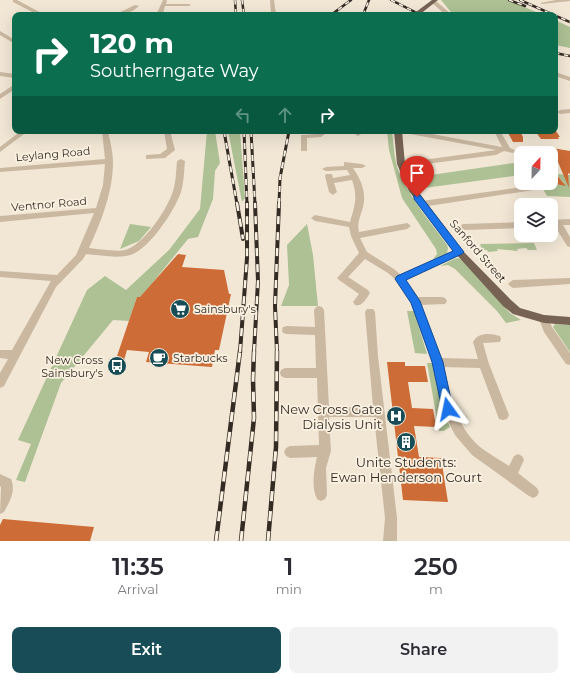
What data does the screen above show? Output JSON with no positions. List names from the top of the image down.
{
  "streets": {
    "main road": ["Sanford Street"],
    "street": ["Leylang Road", "Ventnor Road"]
  },
  "places": {
    "supermarket": ["Sainsbury's"],
    "cafe": ["Starbucks"],
    "bus stop": ["New Cross Sainsbury's"],
    "hospital": ["New Cross Gate Dialysis Unit"],
    "building": ["Unite Students: Ewan Henderson Court"]
  },
  "north": "top",
  "page": {
    "turn": ["120 m", "Southerngate Way"],
    "eta": [
      "11:35",
      "Arrival",
      "1",
      "min",
      "250",
      "m"
    ],
    "buttons": ["Exit", "Share"]
  }
}
